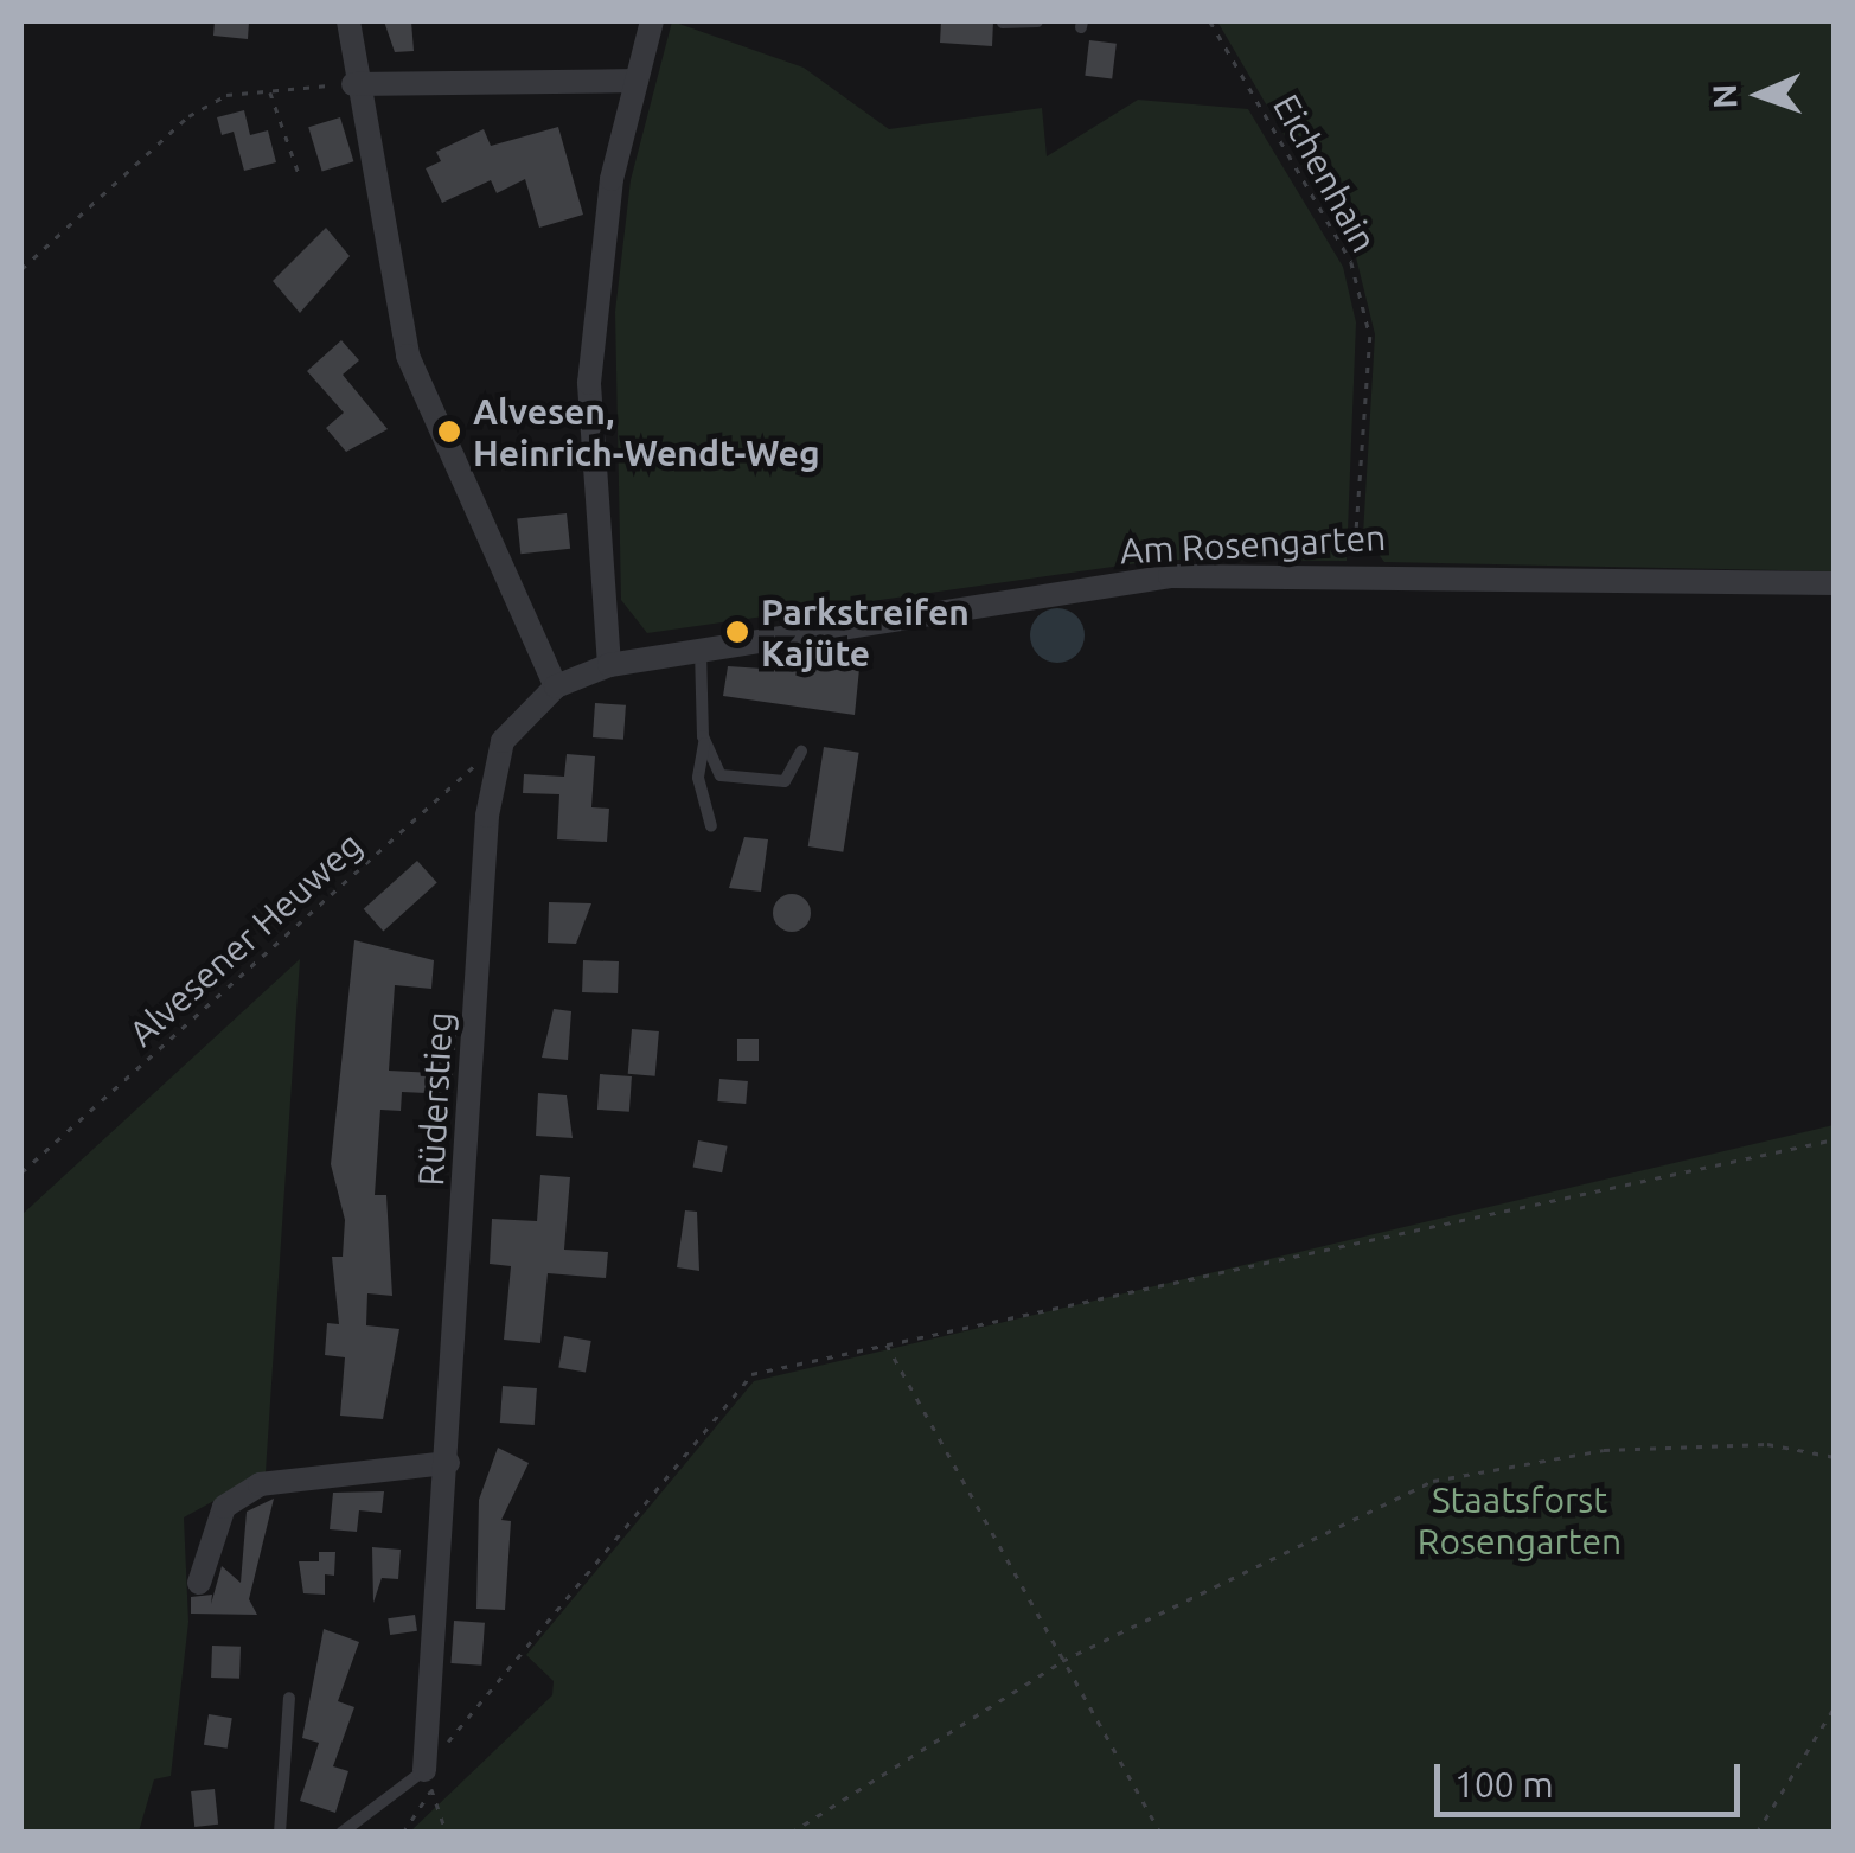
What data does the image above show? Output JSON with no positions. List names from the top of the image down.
{
  "streets": {
    "street": ["Am Rosengarten", "Rüderstieg"],
    "path": ["Eichenhain", "Alvesener Heuweg"]
  },
  "crossings": [
    ["Eichenhain", "Am Rosengarten"],
    ["Alvesener Heuweg", "Rüderstieg"]
  ],
  "parks": ["Staatsforst Rosengarten"],
  "places": ["Alvesen, Heinrich-Wendt-Weg", "Parkstreifen Kajüte"],
  "scale_bar": "100 m",
  "north": "left"
}
